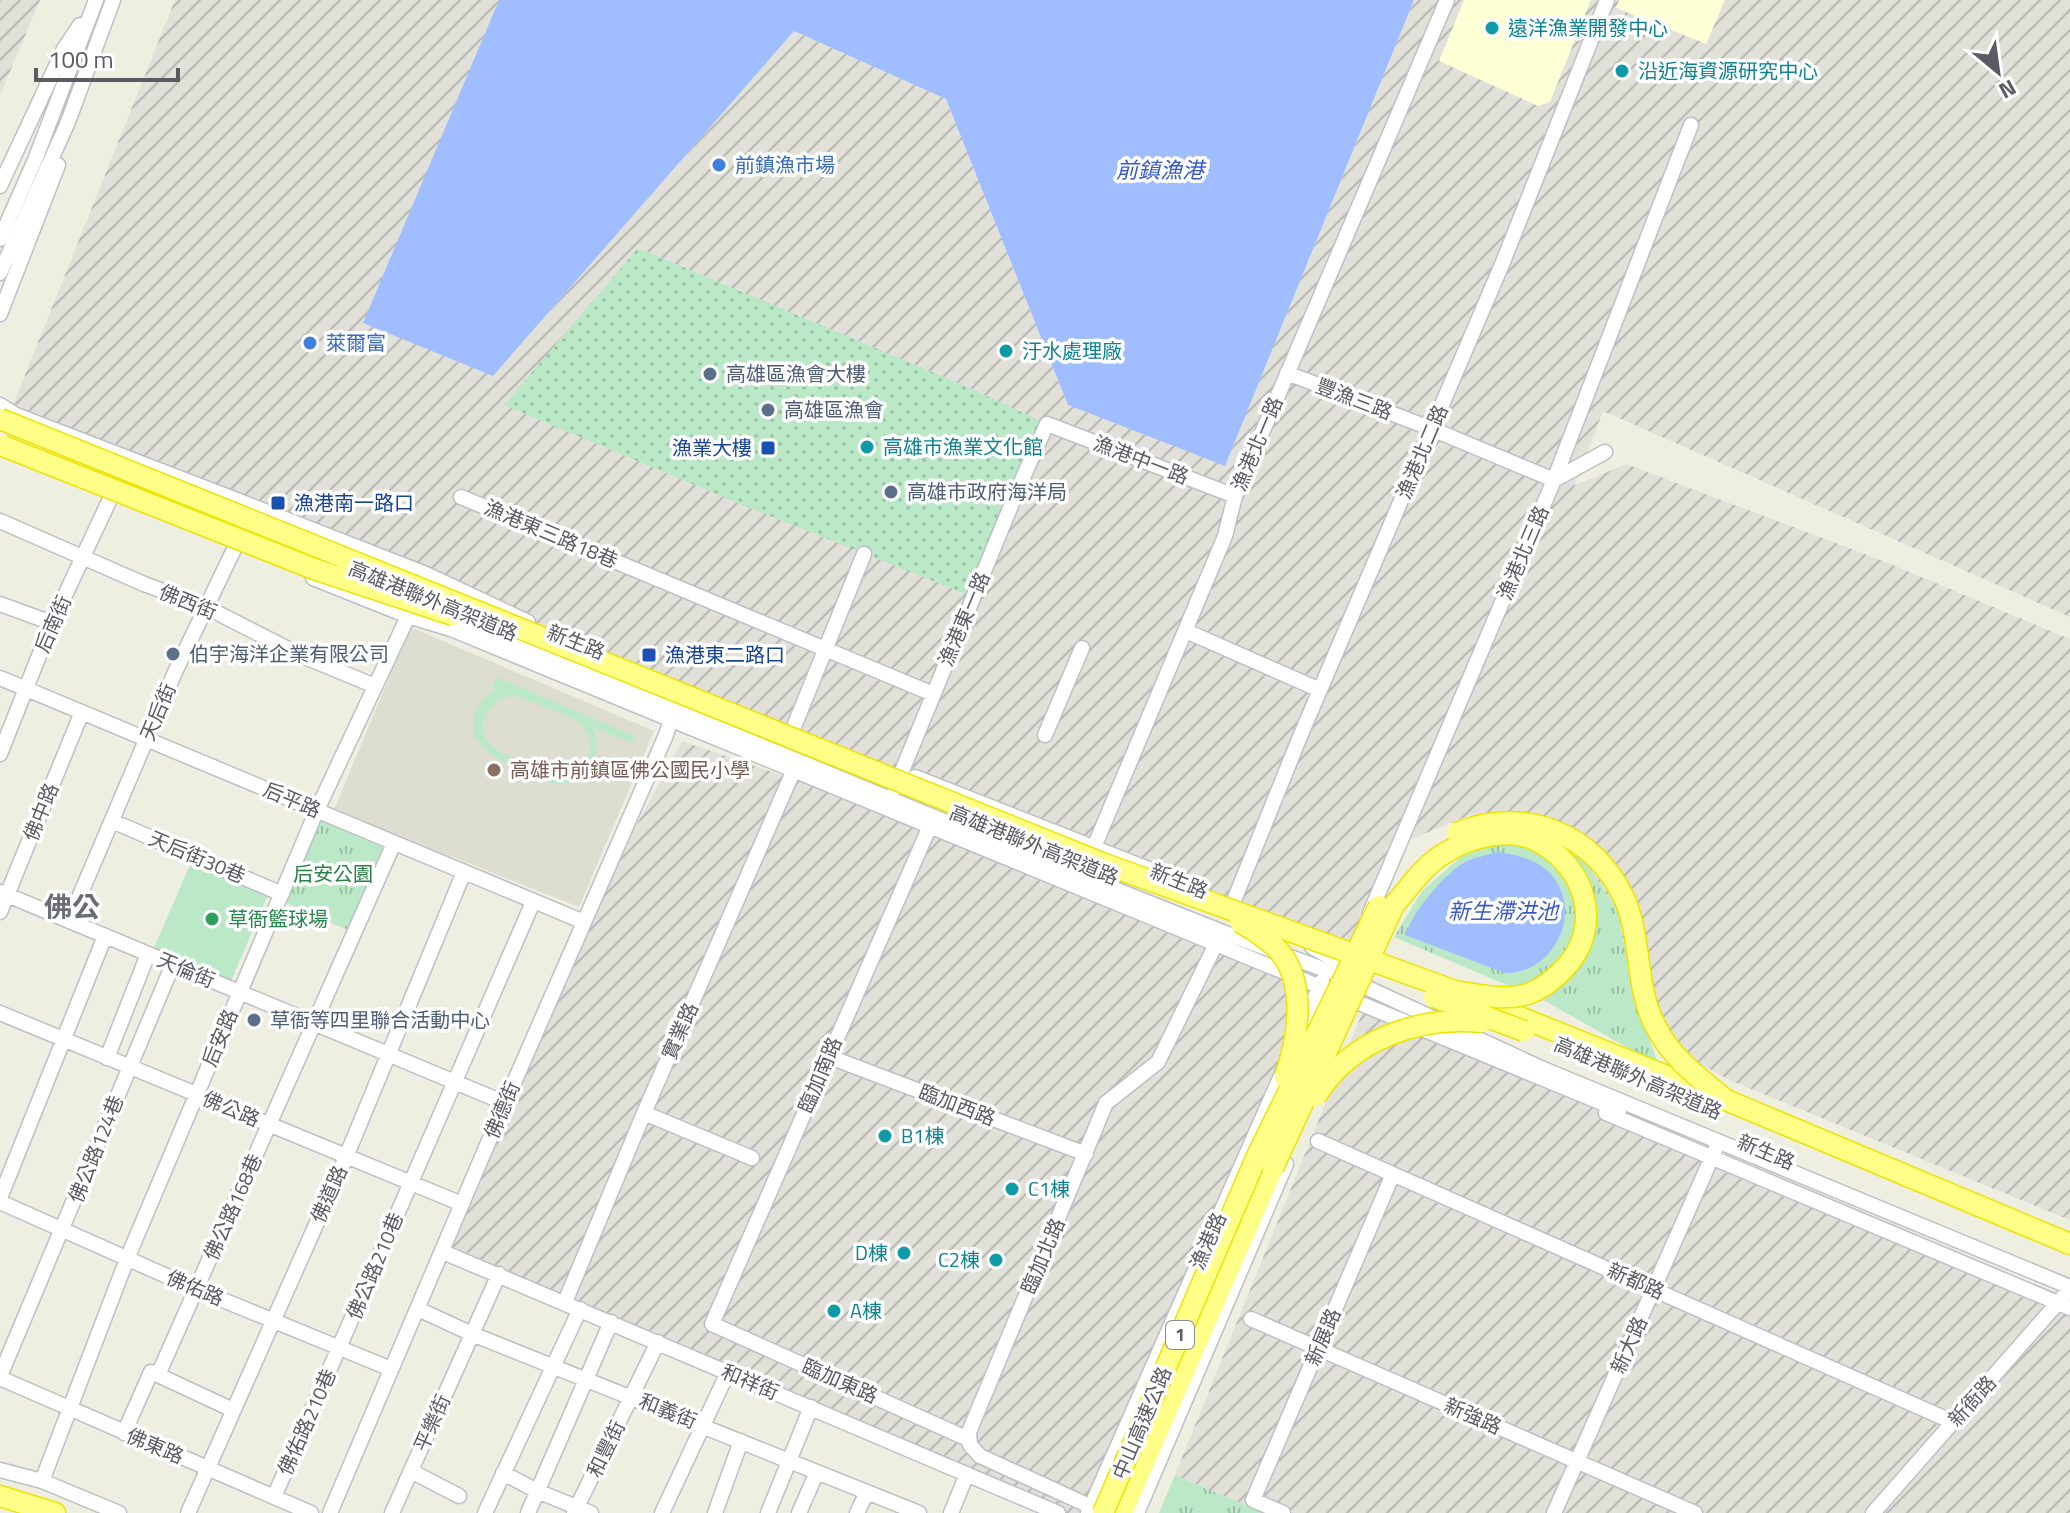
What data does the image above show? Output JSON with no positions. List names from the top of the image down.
{
  "streets": {
    "highway": ["高雄港聯外高架道路", "1", "中山高速公路"],
    "street": [
      "豐漁三路",
      "漁港北一路",
      "漁港北二路",
      "漁港中一路",
      "漁港東三路18巷",
      "漁港北三路",
      "佛西街",
      "漁港東一路",
      "后南街",
      "新生路",
      "天后街",
      "后平路",
      "佛中路",
      "天后街30巷",
      "天倫街",
      "實業路",
      "后安路",
      "臨加南路",
      "臨加西路",
      "佛公路",
      "佛德街",
      "佛公路124巷",
      "佛道路",
      "佛公路168巷",
      "漁港路",
      "臨加北路",
      "佛公路210巷",
      "新都路",
      "佛佑路",
      "新展路",
      "新大路",
      "臨加東路",
      "和祥街",
      "新衙路",
      "和義街",
      "新強路",
      "佛佑路210巷",
      "平樂街",
      "佛東路",
      "和豐街"
    ]
  },
  "crossings": [
    ["豐漁三路", "漁港北一路"],
    ["豐漁三路", "漁港北二路"],
    ["豐漁三路", "漁港北三路"],
    ["漁港北一路", "漁港中一路"],
    ["漁港北一路", "新生路"],
    ["漁港北二路", "高雄港聯外高架道路"],
    ["漁港北二路", "新生路"],
    ["漁港中一路", "漁港東一路"],
    ["漁港東三路18巷", "漁港東一路"],
    ["漁港北三路", "新生路"],
    ["高雄港聯外高架道路", "新生路"],
    ["佛西街", "后南街"],
    ["佛西街", "天后街"],
    ["佛西街", "后安路"],
    ["漁港東一路", "新生路"],
    ["后南街", "新生路"],
    ["后南街", "后平路"],
    ["新生路", "天后街"],
    ["新生路", "實業路"],
    ["新生路", "后安路"],
    ["新生路", "臨加南路"],
    ["新生路", "佛德街"],
    ["新生路", "漁港路"],
    ["新生路", "臨加北路"],
    ["新生路", "新大路"],
    ["新生路", "新衙路"],
    ["天后街", "后平路"],
    ["天后街", "天后街30巷"],
    ["天后街", "天倫街"],
    ["后平路", "佛中路"],
    ["后平路", "后安路"],
    ["后平路", "佛德街"],
    ["后平路", "佛道路"],
    ["后平路", "佛公路168巷"],
    ["后平路", "佛公路210巷"],
    ["佛中路", "天倫街"],
    ["天后街30巷", "后安路"],
    ["天倫街", "后安路"],
    ["天倫街", "佛德街"],
    ["天倫街", "佛公路124巷"],
    ["天倫街", "佛道路"],
    ["天倫街", "佛公路168巷"],
    ["天倫街", "佛公路210巷"],
    ["實業路", "和祥街"],
    ["實業路", "和義街"],
    ["后安路", "佛公路"],
    ["后安路", "佛佑路"],
    ["后安路", "佛東路"],
    ["臨加南路", "臨加西路"],
    ["臨加南路", "臨加東路"],
    ["臨加西路", "臨加北路"],
    ["佛公路", "佛德街"],
    ["佛公路", "佛公路124巷"],
    ["佛公路", "佛道路"],
    ["佛公路", "佛公路168巷"],
    ["佛公路", "佛公路210巷"],
    ["佛德街", "佛佑路"],
    ["佛德街", "和祥街"],
    ["佛德街", "和義街"],
    ["佛公路124巷", "佛佑路"],
    ["佛公路124巷", "佛東路"],
    ["佛道路", "佛佑路"],
    ["佛道路", "佛東路"],
    ["佛公路168巷", "佛佑路"],
    ["佛公路168巷", "佛東路"],
    ["漁港路", "中山高速公路"],
    ["臨加北路", "臨加東路"],
    ["佛公路210巷", "佛佑路"],
    ["佛公路210巷", "佛佑路210巷"],
    ["新都路", "新展路"],
    ["新都路", "新大路"],
    ["新都路", "新衙路"],
    ["佛佑路", "佛佑路210巷"],
    ["新展路", "新強路"],
    ["新大路", "新強路"],
    ["和祥街", "平樂街"],
    ["和祥街", "和豐街"],
    ["和義街", "平樂街"],
    ["和義街", "和豐街"],
    ["佛佑路210巷", "佛東路"]
  ],
  "districts": ["佛公"],
  "water": ["前鎮漁港", "新生滯洪池"],
  "parks": ["后安公園"],
  "places": {
    "other": [
      "遠洋漁業開發中心",
      "沿近海資源研究中心",
      "前鎮漁市場",
      "萊爾富",
      "汙水處理廠",
      "高雄區漁會大樓",
      "高雄區漁會",
      "高雄市漁業文化館",
      "高雄市政府海洋局",
      "伯宇海洋企業有限公司",
      "高雄市前鎮區佛公國民小學",
      "草衙籃球場",
      "草衙等四里聯合活動中心",
      "B1棟",
      "C1棟",
      "D棟",
      "C2棟",
      "A棟"
    ],
    "transit": ["漁業大樓", "漁港南一路口", "漁港東二路口"]
  },
  "scale_bar": "100 m",
  "north": "bottom right"
}
